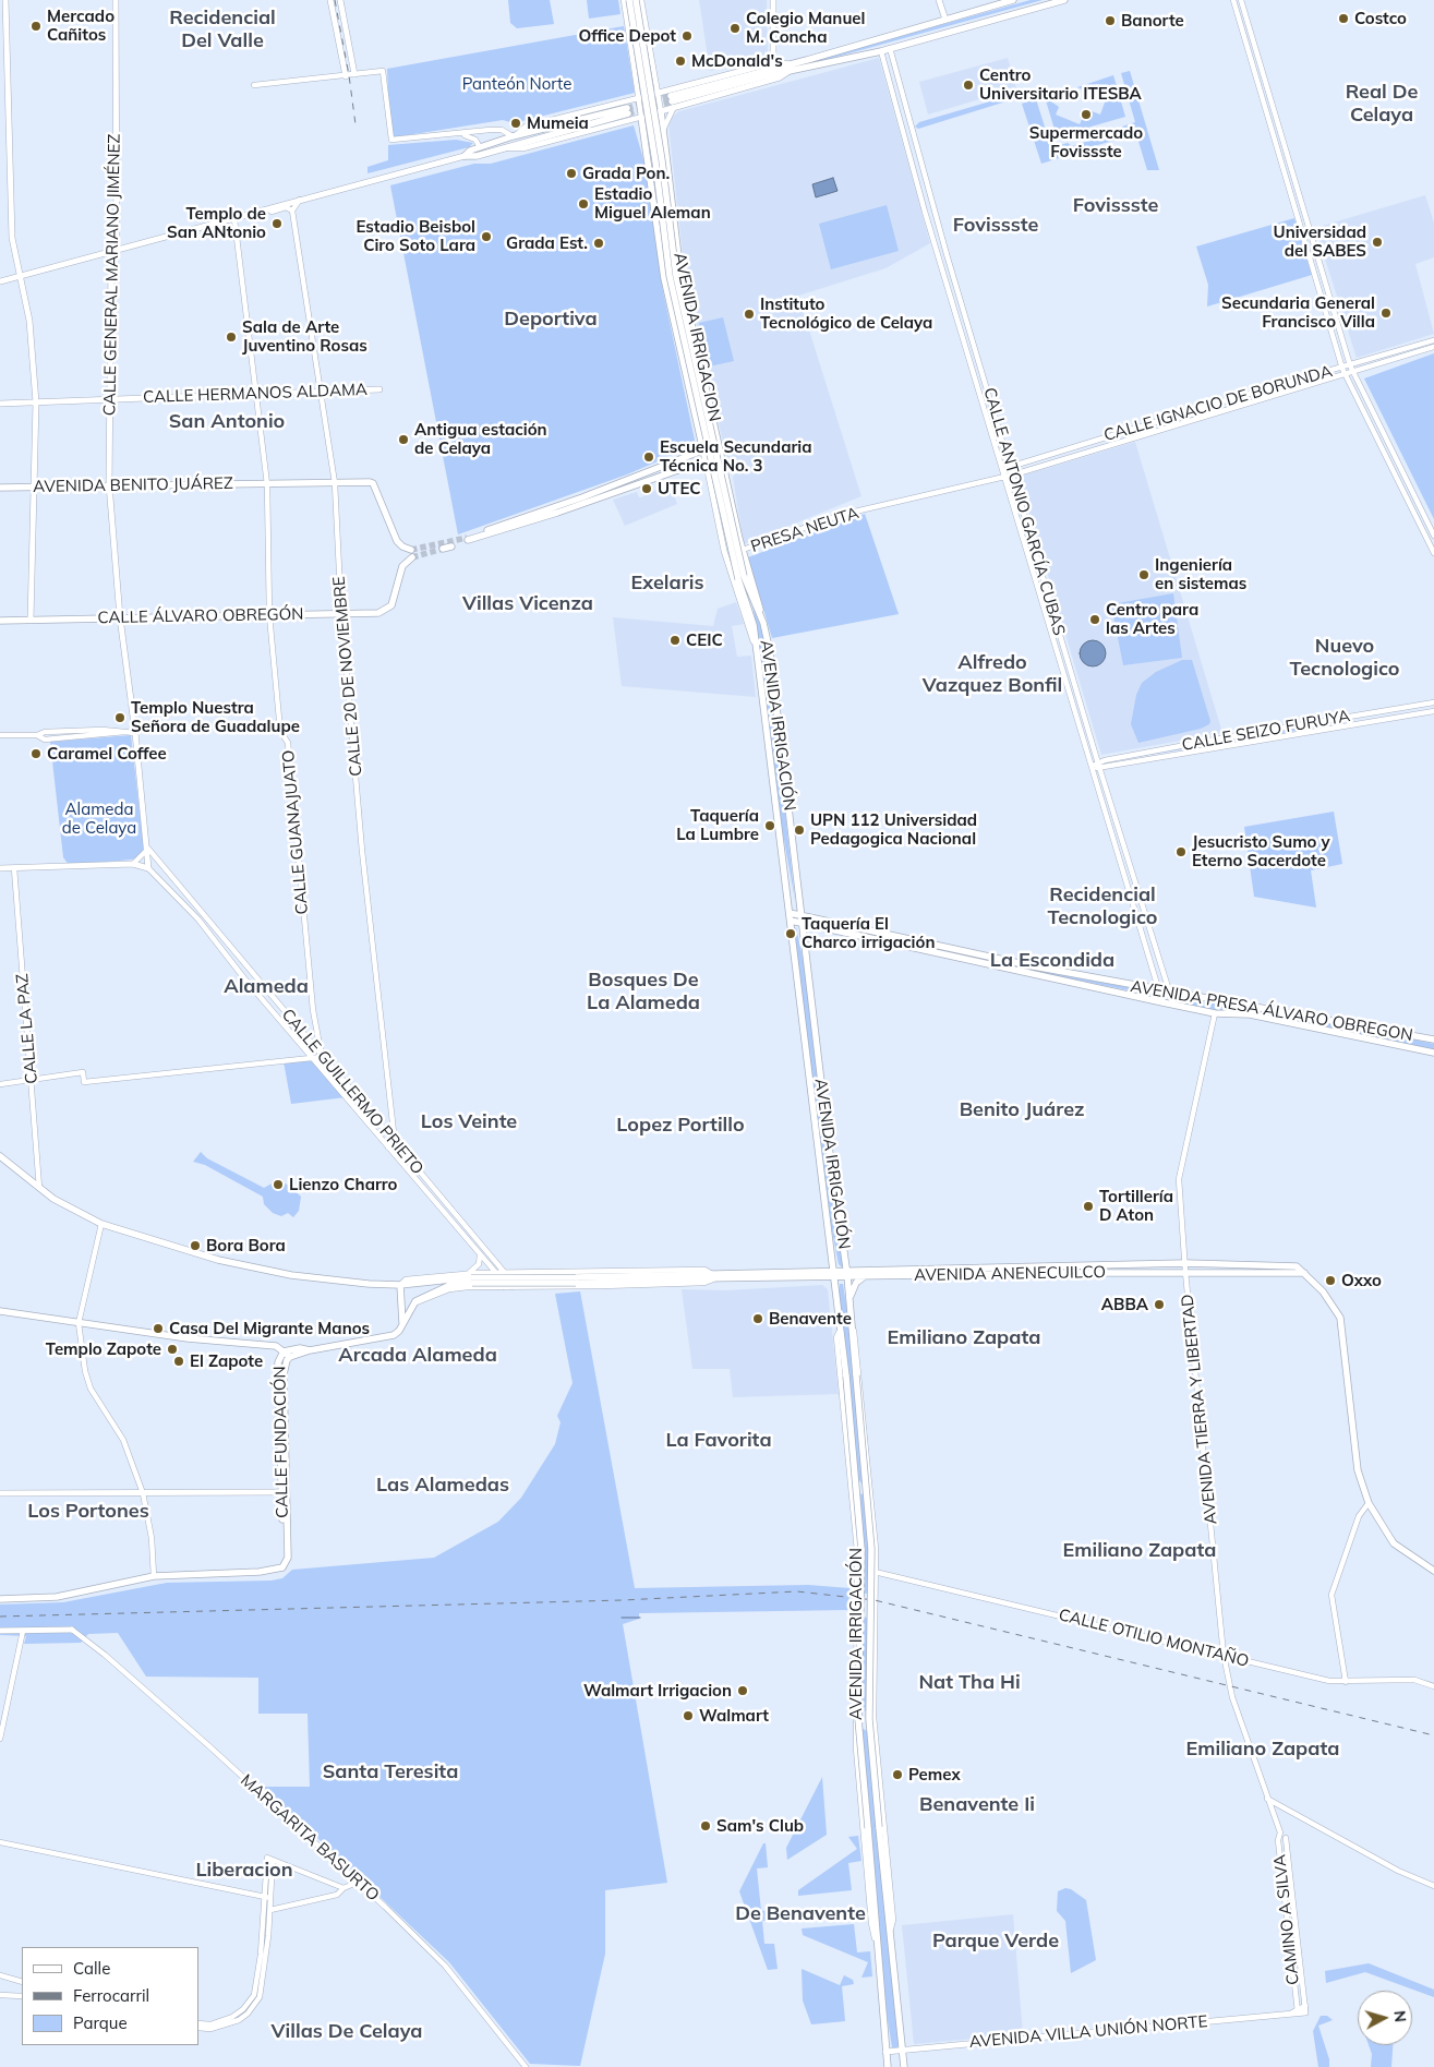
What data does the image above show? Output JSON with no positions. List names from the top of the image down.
{
  "streets": {
    "main road": [
      "CALLE GENERAL MARIANO JIMÉNEZ",
      "AVENIDA IRRIGACION",
      "CALLE HERMANOS ALDAMA",
      "AVENIDA BENITO JUÁREZ",
      "CALLE ÁLVARO OBREGÓN",
      "AVENIDA IRRIGACIÓN",
      "AVENIDA PRESA ÁLVARO OBREGON",
      "AVENIDA ANENECUILCO",
      "CALLE FUNDACIÓN",
      "AVENIDA VILLA UNIÓN NORTE"
    ],
    "street": [
      "CALLE IGNACIO DE BORUNDA",
      "CALLE ANTONIO GARCÍA CUBAS",
      "PRESA NEUTA",
      "CALLE 20 DE NOVIEMBRE",
      "CALLE SEIZO FURUYA",
      "CALLE GUANAJUATO",
      "CALLE LA PAZ",
      "CALLE GUILLERMO PRIETO",
      "AVENIDA TIERRA Y LIBERTAD",
      "CALLE OTILIO MONTAÑO",
      "MARGARITA BASURTO",
      "CAMINO A SILVA"
    ]
  },
  "crossings": [
    ["CALLE GENERAL MARIANO JIMÉNEZ", "CALLE HERMANOS ALDAMA"],
    ["CALLE GENERAL MARIANO JIMÉNEZ", "AVENIDA BENITO JUÁREZ"],
    ["CALLE GENERAL MARIANO JIMÉNEZ", "CALLE ÁLVARO OBREGÓN"],
    ["CALLE GENERAL MARIANO JIMÉNEZ", "CALLE GUILLERMO PRIETO"],
    ["AVENIDA IRRIGACION", "PRESA NEUTA"],
    ["AVENIDA IRRIGACION", "AVENIDA IRRIGACIÓN"],
    ["CALLE HERMANOS ALDAMA", "CALLE 20 DE NOVIEMBRE"],
    ["CALLE HERMANOS ALDAMA", "CALLE GUANAJUATO"],
    ["CALLE IGNACIO DE BORUNDA", "CALLE ANTONIO GARCÍA CUBAS"],
    ["CALLE IGNACIO DE BORUNDA", "PRESA NEUTA"],
    ["AVENIDA BENITO JUÁREZ", "CALLE 20 DE NOVIEMBRE"],
    ["AVENIDA BENITO JUÁREZ", "CALLE GUANAJUATO"],
    ["CALLE ANTONIO GARCÍA CUBAS", "CALLE SEIZO FURUYA"],
    ["CALLE ANTONIO GARCÍA CUBAS", "AVENIDA PRESA ÁLVARO OBREGON"],
    ["CALLE ÁLVARO OBREGÓN", "CALLE 20 DE NOVIEMBRE"],
    ["CALLE ÁLVARO OBREGÓN", "CALLE GUANAJUATO"],
    ["CALLE 20 DE NOVIEMBRE", "CALLE GUILLERMO PRIETO"],
    ["AVENIDA IRRIGACIÓN", "AVENIDA PRESA ÁLVARO OBREGON"],
    ["AVENIDA IRRIGACIÓN", "AVENIDA ANENECUILCO"],
    ["AVENIDA IRRIGACIÓN", "CALLE OTILIO MONTAÑO"],
    ["AVENIDA IRRIGACIÓN", "AVENIDA VILLA UNIÓN NORTE"],
    ["CALLE GUANAJUATO", "CALLE GUILLERMO PRIETO"],
    ["AVENIDA PRESA ÁLVARO OBREGON", "AVENIDA TIERRA Y LIBERTAD"],
    ["AVENIDA ANENECUILCO", "AVENIDA TIERRA Y LIBERTAD"],
    ["AVENIDA TIERRA Y LIBERTAD", "CALLE OTILIO MONTAÑO"],
    ["AVENIDA TIERRA Y LIBERTAD", "CAMINO A SILVA"],
    ["CAMINO A SILVA", "AVENIDA VILLA UNIÓN NORTE"]
  ],
  "districts": [
    "Recidencial Del Valle",
    "Real De Celaya",
    "Fovissste",
    "Fovissste",
    "Deportiva",
    "San Antonio",
    "Exelaris",
    "Villas Vicenza",
    "Nuevo Tecnologico",
    "Alfredo Vazquez Bonfil",
    "Recidencial Tecnologico",
    "La Escondida",
    "Bosques De La Alameda",
    "Alameda",
    "Benito Juárez",
    "Los Veinte",
    "Lopez Portillo",
    "Emiliano Zapata",
    "Arcada Alameda",
    "La Favorita",
    "Las Alamedas",
    "Los Portones",
    "Emiliano Zapata",
    "Nat Tha Hi",
    "Emiliano Zapata",
    "Santa Teresita",
    "Benavente Ii",
    "Liberacion",
    "De Benavente",
    "Parque Verde",
    "Villas De Celaya"
  ],
  "parks": ["Panteón Norte", "Alameda de Celaya"],
  "places": [
    "Costco",
    "Banorte",
    "Mercado Cañitos",
    "Colegio Manuel M. Concha",
    "Office Depot",
    "McDonald's",
    "Centro Universitario ITESBA",
    "Supermercado Fovissste",
    "Mumeia",
    "Grada Pon.",
    "Estadio Miguel Aleman",
    "Templo de San ANtonio",
    "Estadio Beisbol Ciro Soto Lara",
    "Universidad del SABES",
    "Grada Est.",
    "Secundaria General Francisco Villa",
    "Instituto Tecnológico de Celaya",
    "Sala de Arte Juventino Rosas",
    "Antigua estación de Celaya",
    "Escuela Secundaria Técnica No. 3",
    "UTEC",
    "Ingeniería en sistemas",
    "Centro para las Artes",
    "CEIC",
    "Templo Nuestra Señora de Guadalupe",
    "Caramel Coffee",
    "Taquería La Lumbre",
    "UPN 112 Universidad Pedagogica Nacional",
    "Jesucristo Sumo y Eterno Sacerdote",
    "Taquería El Charco irrigación",
    "Lienzo Charro",
    "Tortillería D Aton",
    "Bora Bora",
    "Oxxo",
    "ABBA",
    "Benavente",
    "Casa Del Migrante Manos",
    "Templo Zapote",
    "El Zapote",
    "Walmart Irrigacion",
    "Walmart",
    "Pemex",
    "Sam's Club"
  ],
  "legend": ["Calle", "Ferrocarril", "Parque"],
  "north": "right"
}
